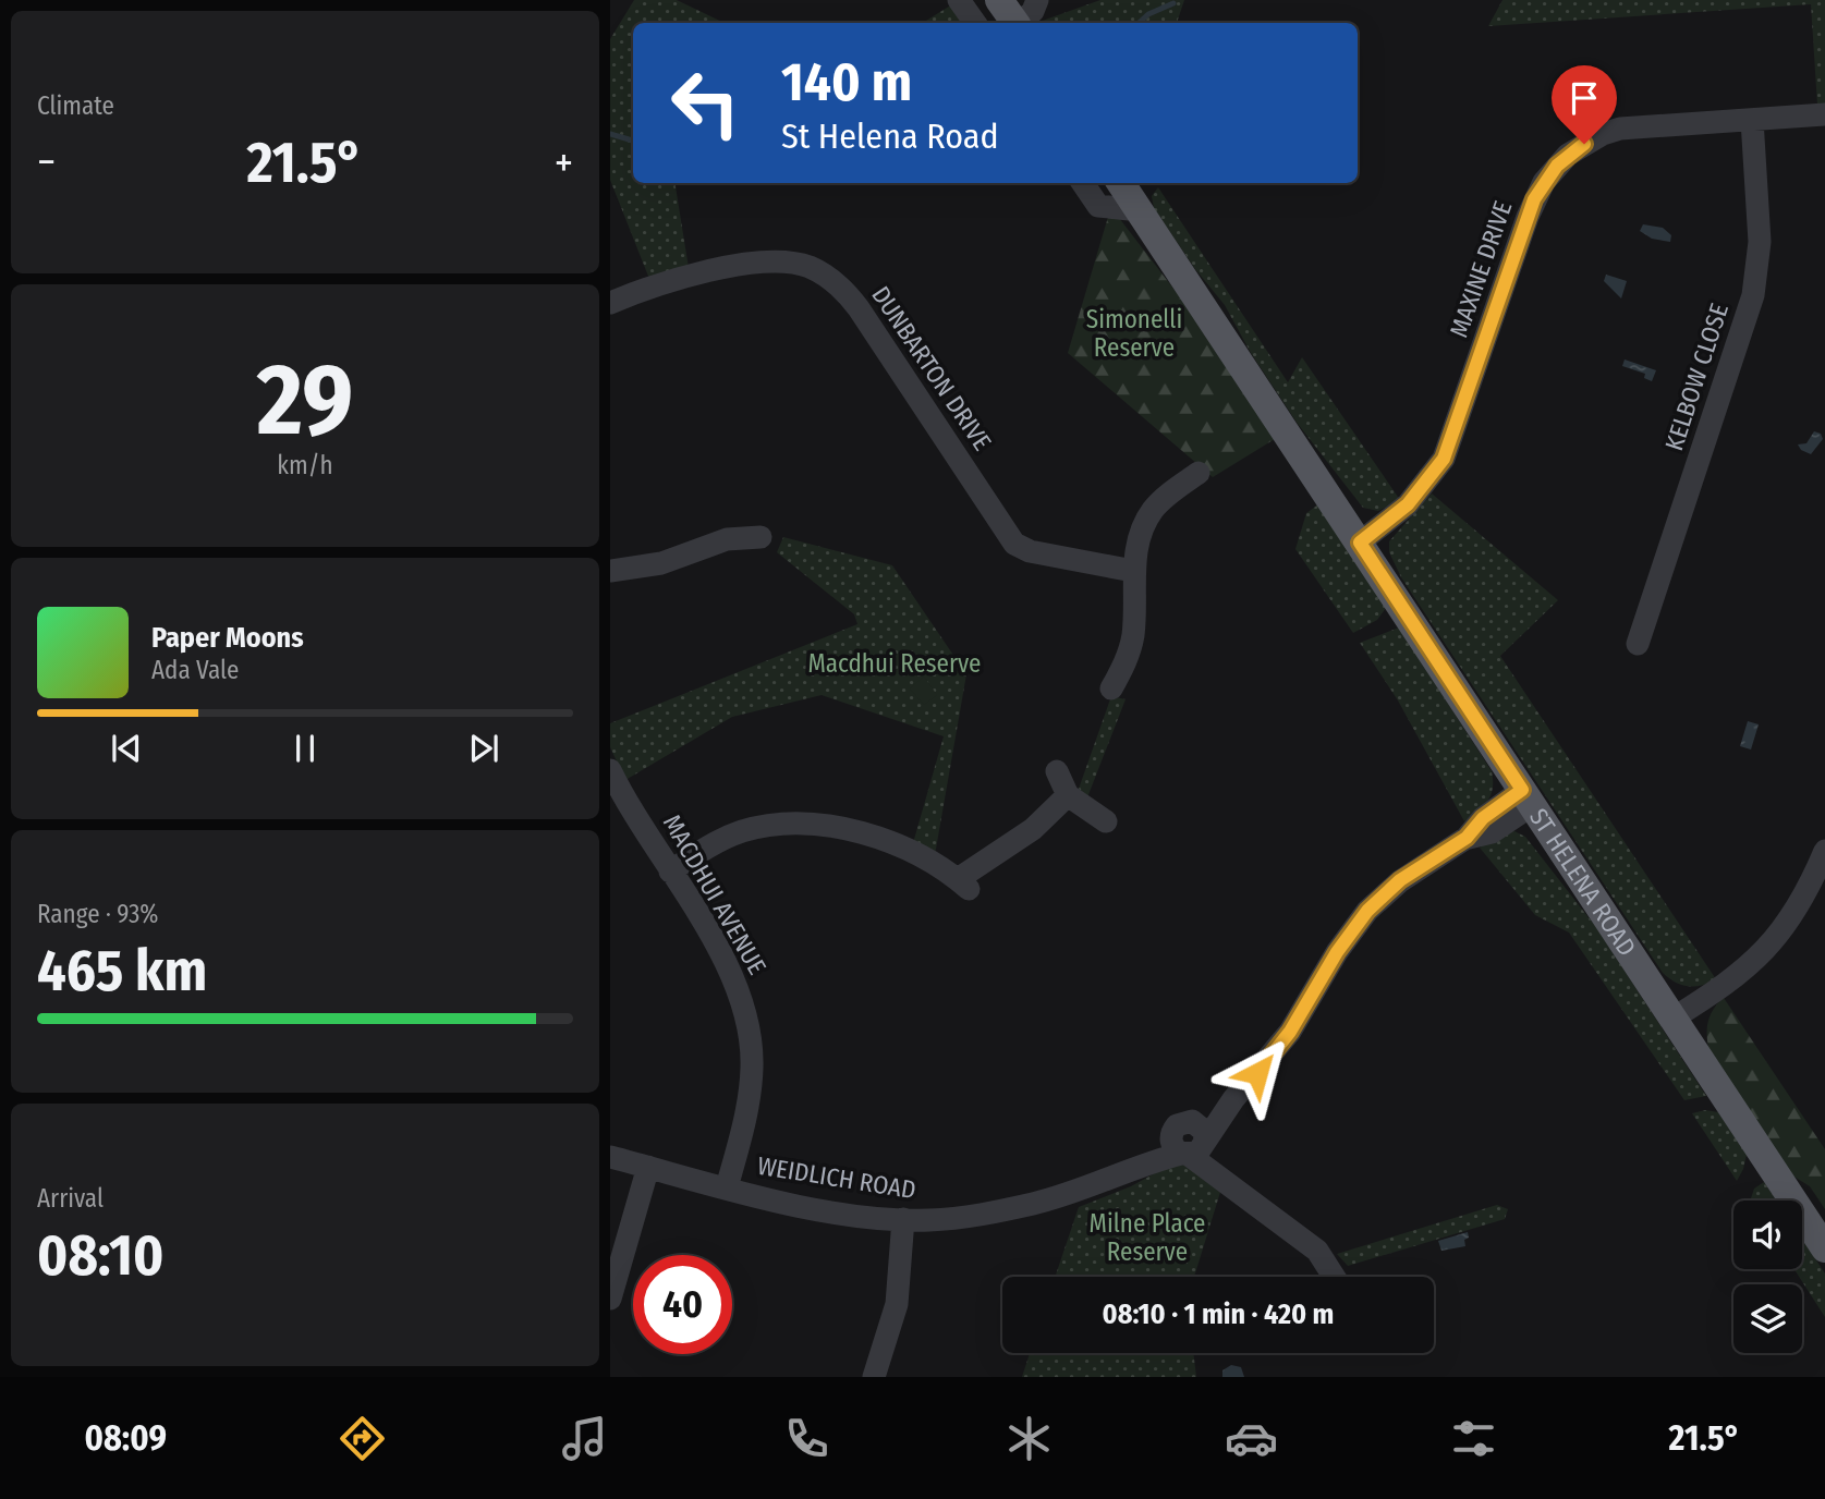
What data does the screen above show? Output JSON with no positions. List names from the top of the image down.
{
  "streets": {
    "main road": ["ST HELENA ROAD"],
    "street": [
      "MAXINE DRIVE",
      "DUNBARTON DRIVE",
      "KELBOW CLOSE",
      "MACDHUI AVENUE",
      "WEIDLICH ROAD"
    ]
  },
  "crossings": [
    ["MAXINE DRIVE", "KELBOW CLOSE"],
    ["MAXINE DRIVE", "ST HELENA ROAD"],
    ["MACDHUI AVENUE", "WEIDLICH ROAD"]
  ],
  "parks": ["Simonelli Reserve", "Macdhui Reserve", "Milne Place Reserve"],
  "page": {
    "tile": [
      "Climate",
      ["29", "km/h"],
      ["Range · 93%", "465 km"],
      ["Arrival", "08:10"]
    ],
    "turn": ["140 m", "St Helena Road"],
    "heat": ["−", "21.5°", "+"],
    "song": ["Paper Moons", "Ada Vale"],
    "limit": "40",
    "trip": "08:10 · 1 min · 420 m",
    "tabs": ["08:09", "21.5°"]
  }
}
